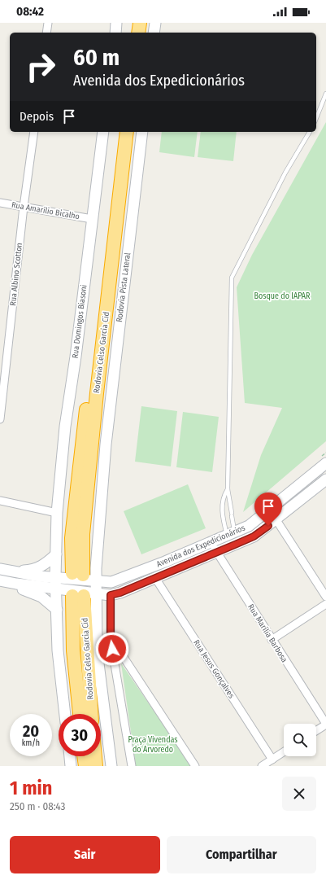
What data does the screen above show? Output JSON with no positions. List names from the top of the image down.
{
  "streets": {
    "highway": ["Rodovia Celso Garcia Cid"],
    "main road": ["Rodovia Pista Lateral", "Rua Domingos Biasoni", "Avenida dos Expedicionários"],
    "street": [
      "Rua Amarílio Bicalho",
      "Rua Albino Scotton",
      "Rua Marília Barbosa",
      "Rua Jesus Gonçalves"
    ]
  },
  "crossings": [
    ["Rua Amarílio Bicalho", "Rua Albino Scotton"],
    ["Rua Amarílio Bicalho", "Rua Domingos Biasoni"],
    ["Rodovia Pista Lateral", "Rodovia Celso Garcia Cid"],
    ["Rodovia Celso Garcia Cid", "Avenida dos Expedicionários"],
    ["Avenida dos Expedicionários", "Rua Marília Barbosa"],
    ["Avenida dos Expedicionários", "Rua Jesus Gonçalves"]
  ],
  "parks": ["Bosque do IAPAR", "Praça Vivendas do Arvoredo"],
  "page": {
    "status": "08:42",
    "turn": ["60 m", "Avenida dos Expedicionários"],
    "then": "Depois",
    "speed": "20 km/h",
    "limit": "30",
    "heading": ["1 min", "250 m · 08:43"],
    "buttons": ["Sair", "Compartilhar"]
  }
}
